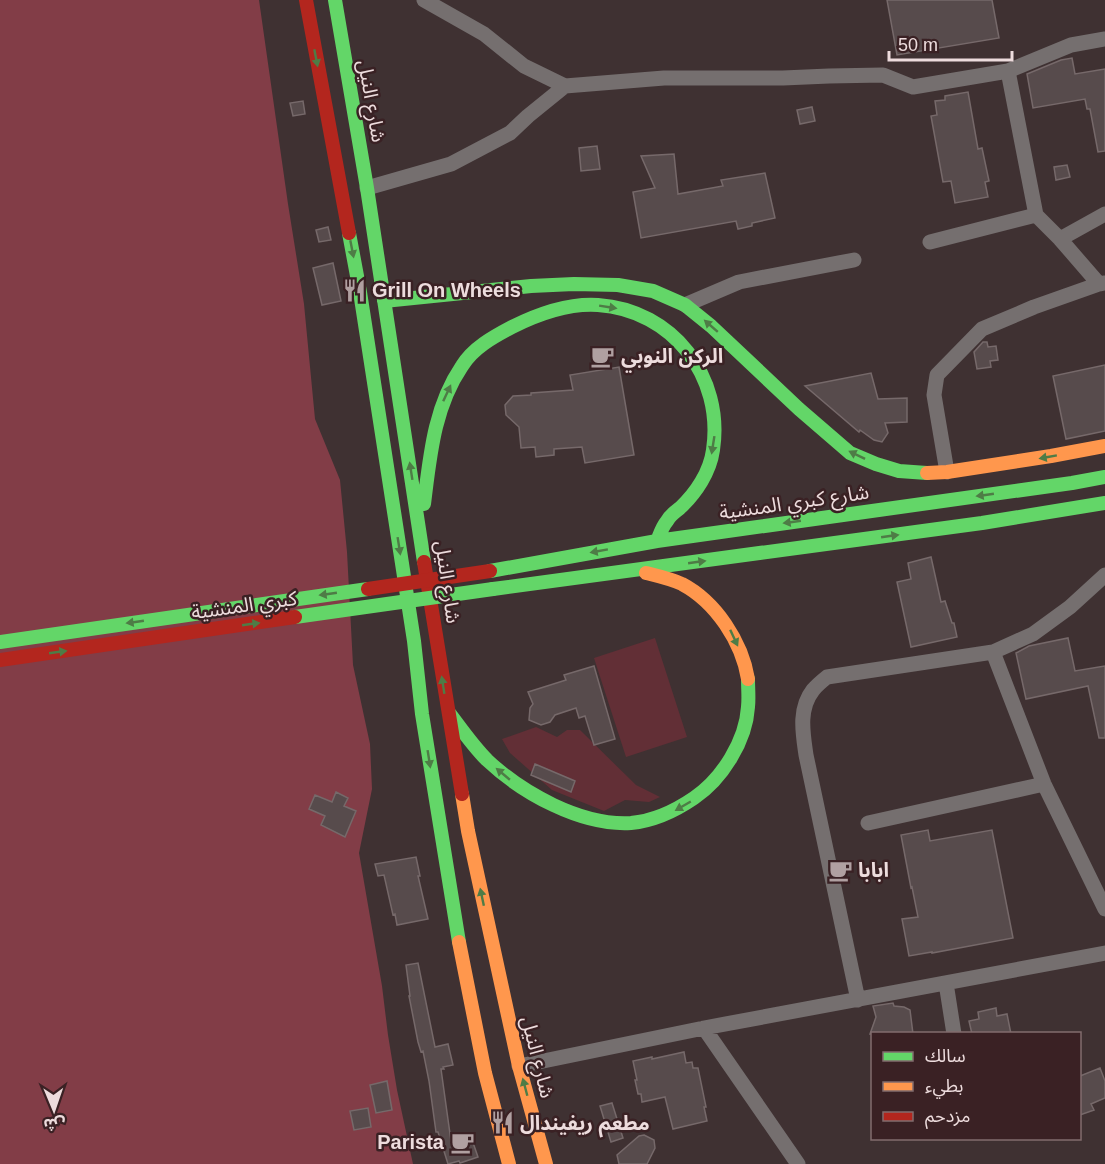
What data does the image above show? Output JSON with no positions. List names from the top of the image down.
{
  "streets": {
    "main road": ["شارع النيل", "شارع كبري المنشية", "كبري المنشية"]
  },
  "crossings": [
    ["شارع كبري المنشية", "كبري المنشية"]
  ],
  "places": {
    "restaurant": ["Grill On Wheels", "مطعم ريفيندال"],
    "cafe": ["الركن النوبي", "ابابا", "Parista"]
  },
  "legend": ["سالك", "بطيء", "مزدحم"],
  "scale_bar": "50 m",
  "north": "bottom"
}
